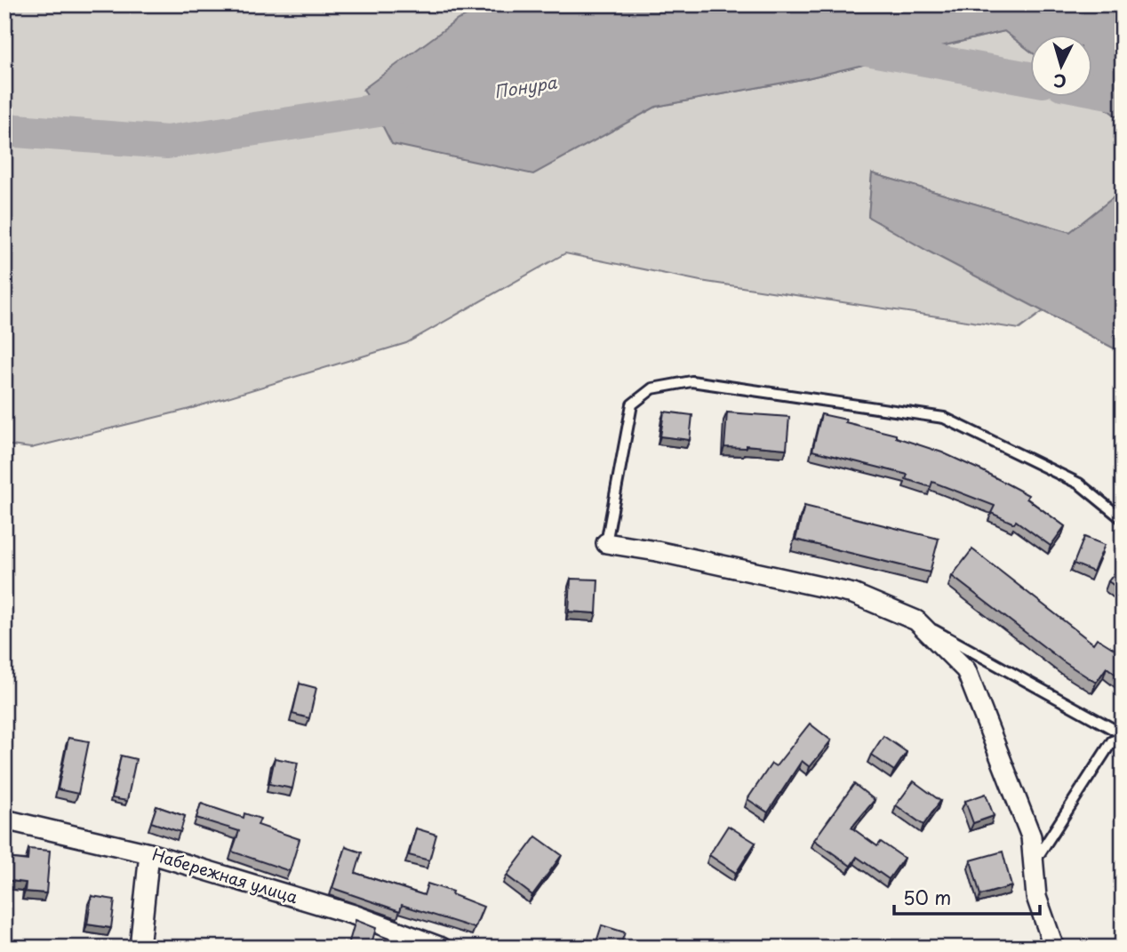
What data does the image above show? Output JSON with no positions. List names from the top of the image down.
{
  "streets": {
    "street": ["Набережная улица"]
  },
  "water": ["Понура"],
  "scale_bar": "50 m",
  "north": "bottom"
}
